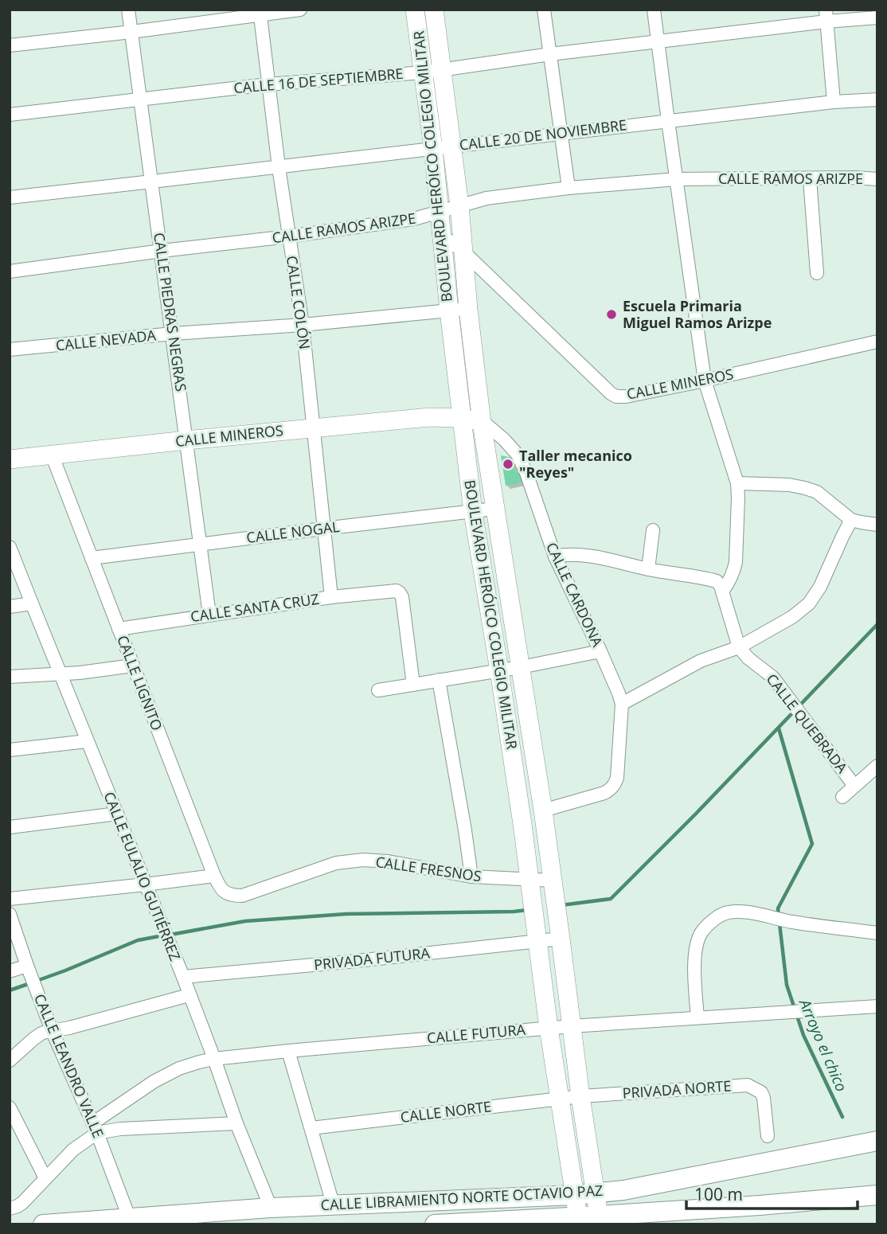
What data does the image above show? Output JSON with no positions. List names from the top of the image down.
{
  "streets": {
    "main road": ["CALLE LIBRAMIENTO NORTE OCTAVIO PAZ"],
    "street": [
      "CALLE 16 DE SEPTIEMBRE",
      "CALLE 20 DE NOVIEMBRE",
      "BOULEVARD HERÓICO COLEGIO MILITAR",
      "CALLE RAMOS ARIZPE",
      "CALLE COLÓN",
      "CALLE PIEDRAS NEGRAS",
      "CALLE NEVADA",
      "CALLE MINEROS",
      "CALLE NOGAL",
      "CALLE CARDONA",
      "CALLE SANTA CRUZ",
      "CALLE LIGNITO",
      "CALLE QUEBRADA",
      "CALLE FRESNOS",
      "CALLE EULALIO GUTIÉRREZ",
      "PRIVADA FUTURA",
      "CALLE FUTURA",
      "CALLE LEANDRO VALLE",
      "PRIVADA NORTE",
      "CALLE NORTE"
    ]
  },
  "crossings": [
    ["CALLE 16 DE SEPTIEMBRE", "BOULEVARD HERÓICO COLEGIO MILITAR"],
    ["CALLE 16 DE SEPTIEMBRE", "CALLE COLÓN"],
    ["CALLE 16 DE SEPTIEMBRE", "CALLE PIEDRAS NEGRAS"],
    ["CALLE 20 DE NOVIEMBRE", "BOULEVARD HERÓICO COLEGIO MILITAR"],
    ["CALLE 20 DE NOVIEMBRE", "CALLE COLÓN"],
    ["CALLE 20 DE NOVIEMBRE", "CALLE PIEDRAS NEGRAS"],
    ["BOULEVARD HERÓICO COLEGIO MILITAR", "CALLE RAMOS ARIZPE"],
    ["BOULEVARD HERÓICO COLEGIO MILITAR", "CALLE NEVADA"],
    ["BOULEVARD HERÓICO COLEGIO MILITAR", "CALLE MINEROS"],
    ["BOULEVARD HERÓICO COLEGIO MILITAR", "CALLE NOGAL"],
    ["BOULEVARD HERÓICO COLEGIO MILITAR", "CALLE CARDONA"],
    ["BOULEVARD HERÓICO COLEGIO MILITAR", "CALLE FRESNOS"],
    ["BOULEVARD HERÓICO COLEGIO MILITAR", "PRIVADA FUTURA"],
    ["BOULEVARD HERÓICO COLEGIO MILITAR", "CALLE FUTURA"],
    ["BOULEVARD HERÓICO COLEGIO MILITAR", "PRIVADA NORTE"],
    ["BOULEVARD HERÓICO COLEGIO MILITAR", "CALLE NORTE"],
    ["BOULEVARD HERÓICO COLEGIO MILITAR", "CALLE LIBRAMIENTO NORTE OCTAVIO PAZ"],
    ["CALLE RAMOS ARIZPE", "CALLE COLÓN"],
    ["CALLE RAMOS ARIZPE", "CALLE PIEDRAS NEGRAS"],
    ["CALLE COLÓN", "CALLE NEVADA"],
    ["CALLE COLÓN", "CALLE MINEROS"],
    ["CALLE COLÓN", "CALLE NOGAL"],
    ["CALLE COLÓN", "CALLE SANTA CRUZ"],
    ["CALLE PIEDRAS NEGRAS", "CALLE NEVADA"],
    ["CALLE PIEDRAS NEGRAS", "CALLE MINEROS"],
    ["CALLE PIEDRAS NEGRAS", "CALLE NOGAL"],
    ["CALLE PIEDRAS NEGRAS", "CALLE SANTA CRUZ"],
    ["CALLE MINEROS", "CALLE CARDONA"],
    ["CALLE MINEROS", "CALLE LIGNITO"],
    ["CALLE NOGAL", "CALLE LIGNITO"],
    ["CALLE SANTA CRUZ", "CALLE LIGNITO"],
    ["CALLE LIGNITO", "CALLE FRESNOS"],
    ["CALLE EULALIO GUTIÉRREZ", "PRIVADA FUTURA"],
    ["CALLE EULALIO GUTIÉRREZ", "CALLE FUTURA"],
    ["CALLE EULALIO GUTIÉRREZ", "CALLE LIBRAMIENTO NORTE OCTAVIO PAZ"],
    ["CALLE FUTURA", "CALLE LEANDRO VALLE"],
    ["CALLE LEANDRO VALLE", "CALLE LIBRAMIENTO NORTE OCTAVIO PAZ"],
    ["PRIVADA NORTE", "CALLE NORTE"]
  ],
  "water": ["Arroyo el chico"],
  "places": ["Escuela Primaria Miguel Ramos Arizpe", "Taller mecanico \"Reyes\""],
  "scale_bar": "100 m"
}
